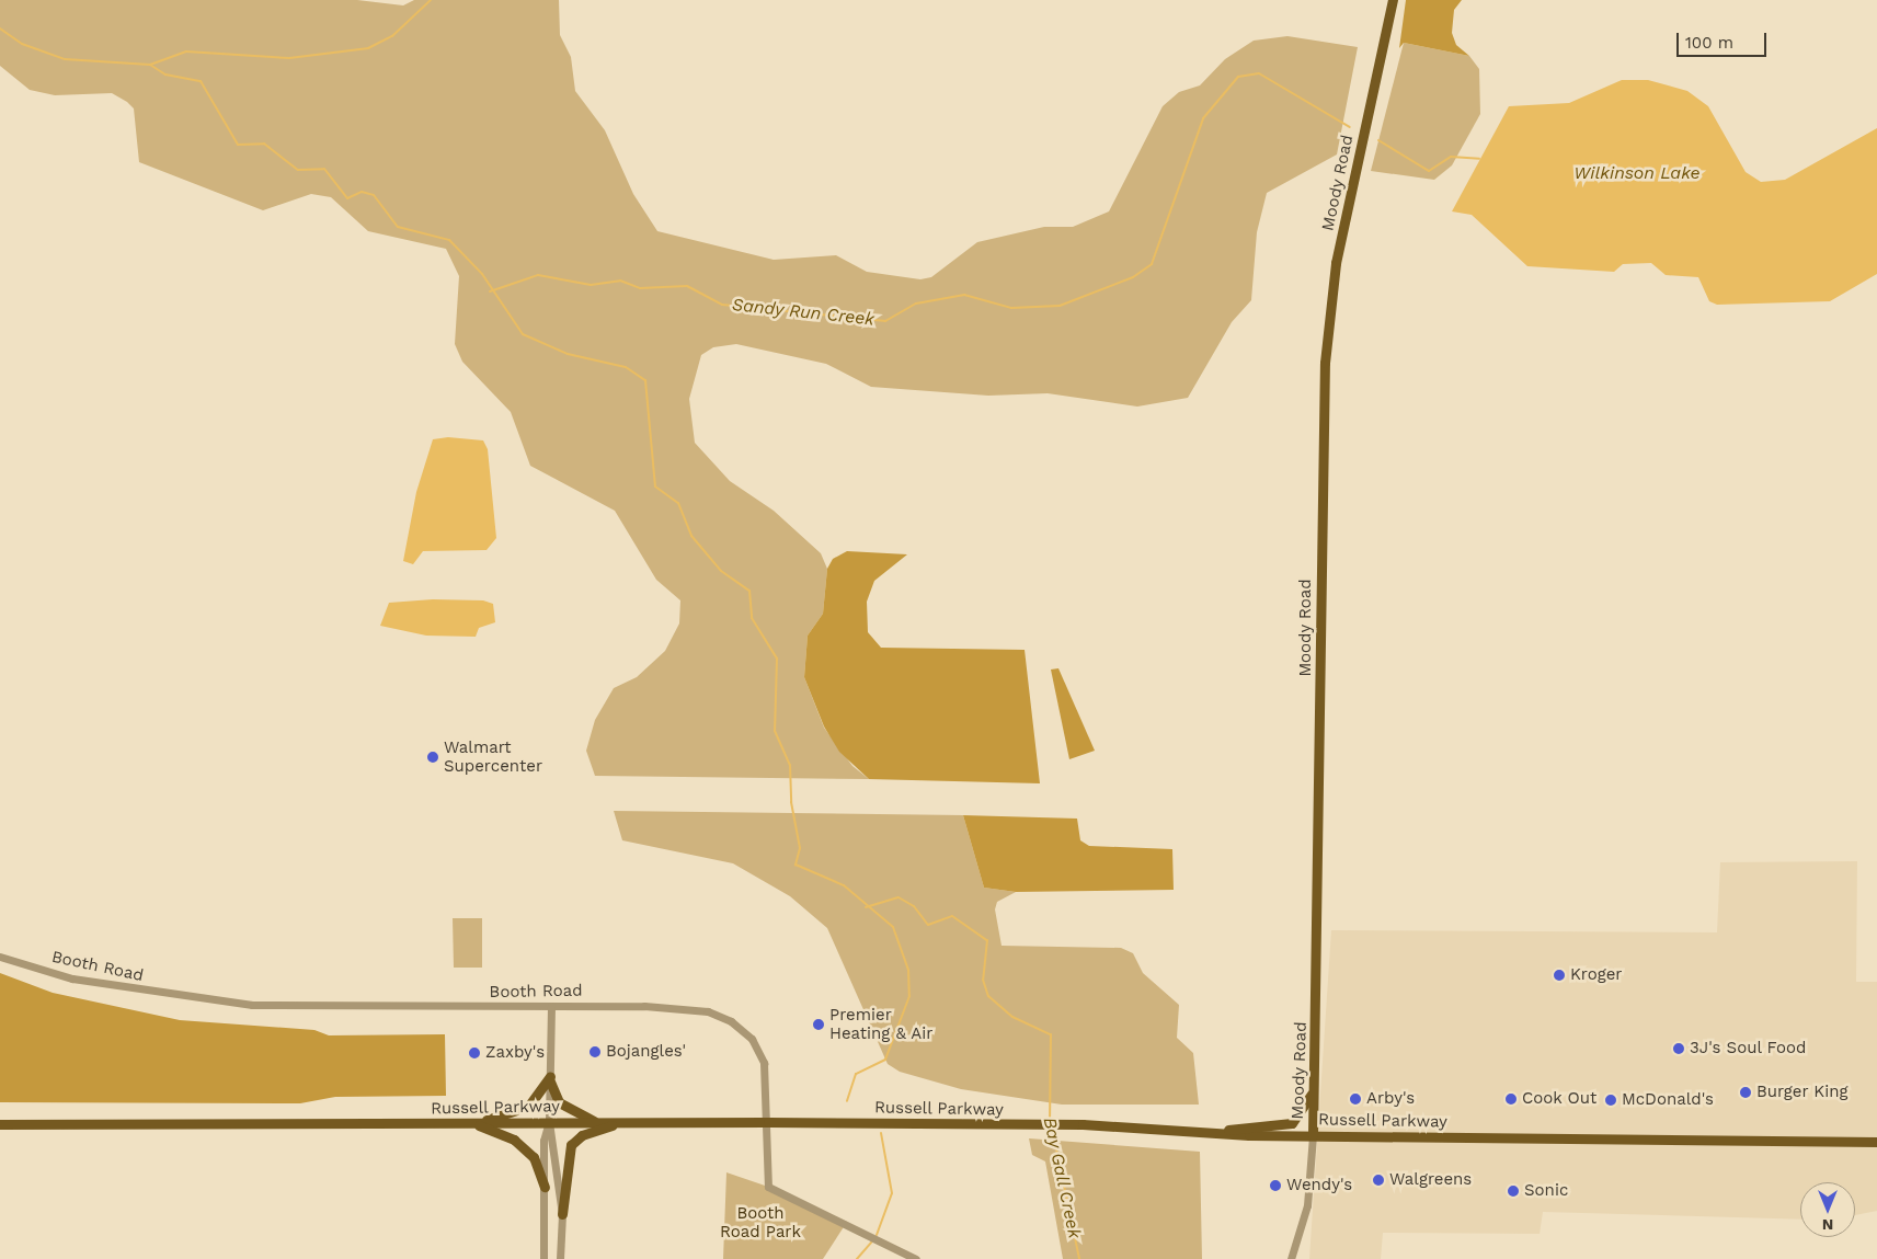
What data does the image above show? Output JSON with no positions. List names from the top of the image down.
{
  "streets": {
    "main road": ["Moody Road", "Russell Parkway"],
    "street": ["Booth Road"]
  },
  "crossings": [
    ["Moody Road", "Russell Parkway"],
    ["Booth Road", "Russell Parkway"]
  ],
  "water": ["Wilkinson Lake", "Sandy Run Creek", "Bay Gall Creek"],
  "parks": ["Booth Road Park"],
  "places": [
    "Walmart Supercenter",
    "Kroger",
    "Premier Heating & Air",
    "3J's Soul Food",
    "Bojangles'",
    "Zaxby's",
    "Burger King",
    "Arby's",
    "Cook Out",
    "McDonald's",
    "Walgreens",
    "Wendy's",
    "Sonic"
  ],
  "scale_bar": "100 m",
  "north": "bottom"
}
